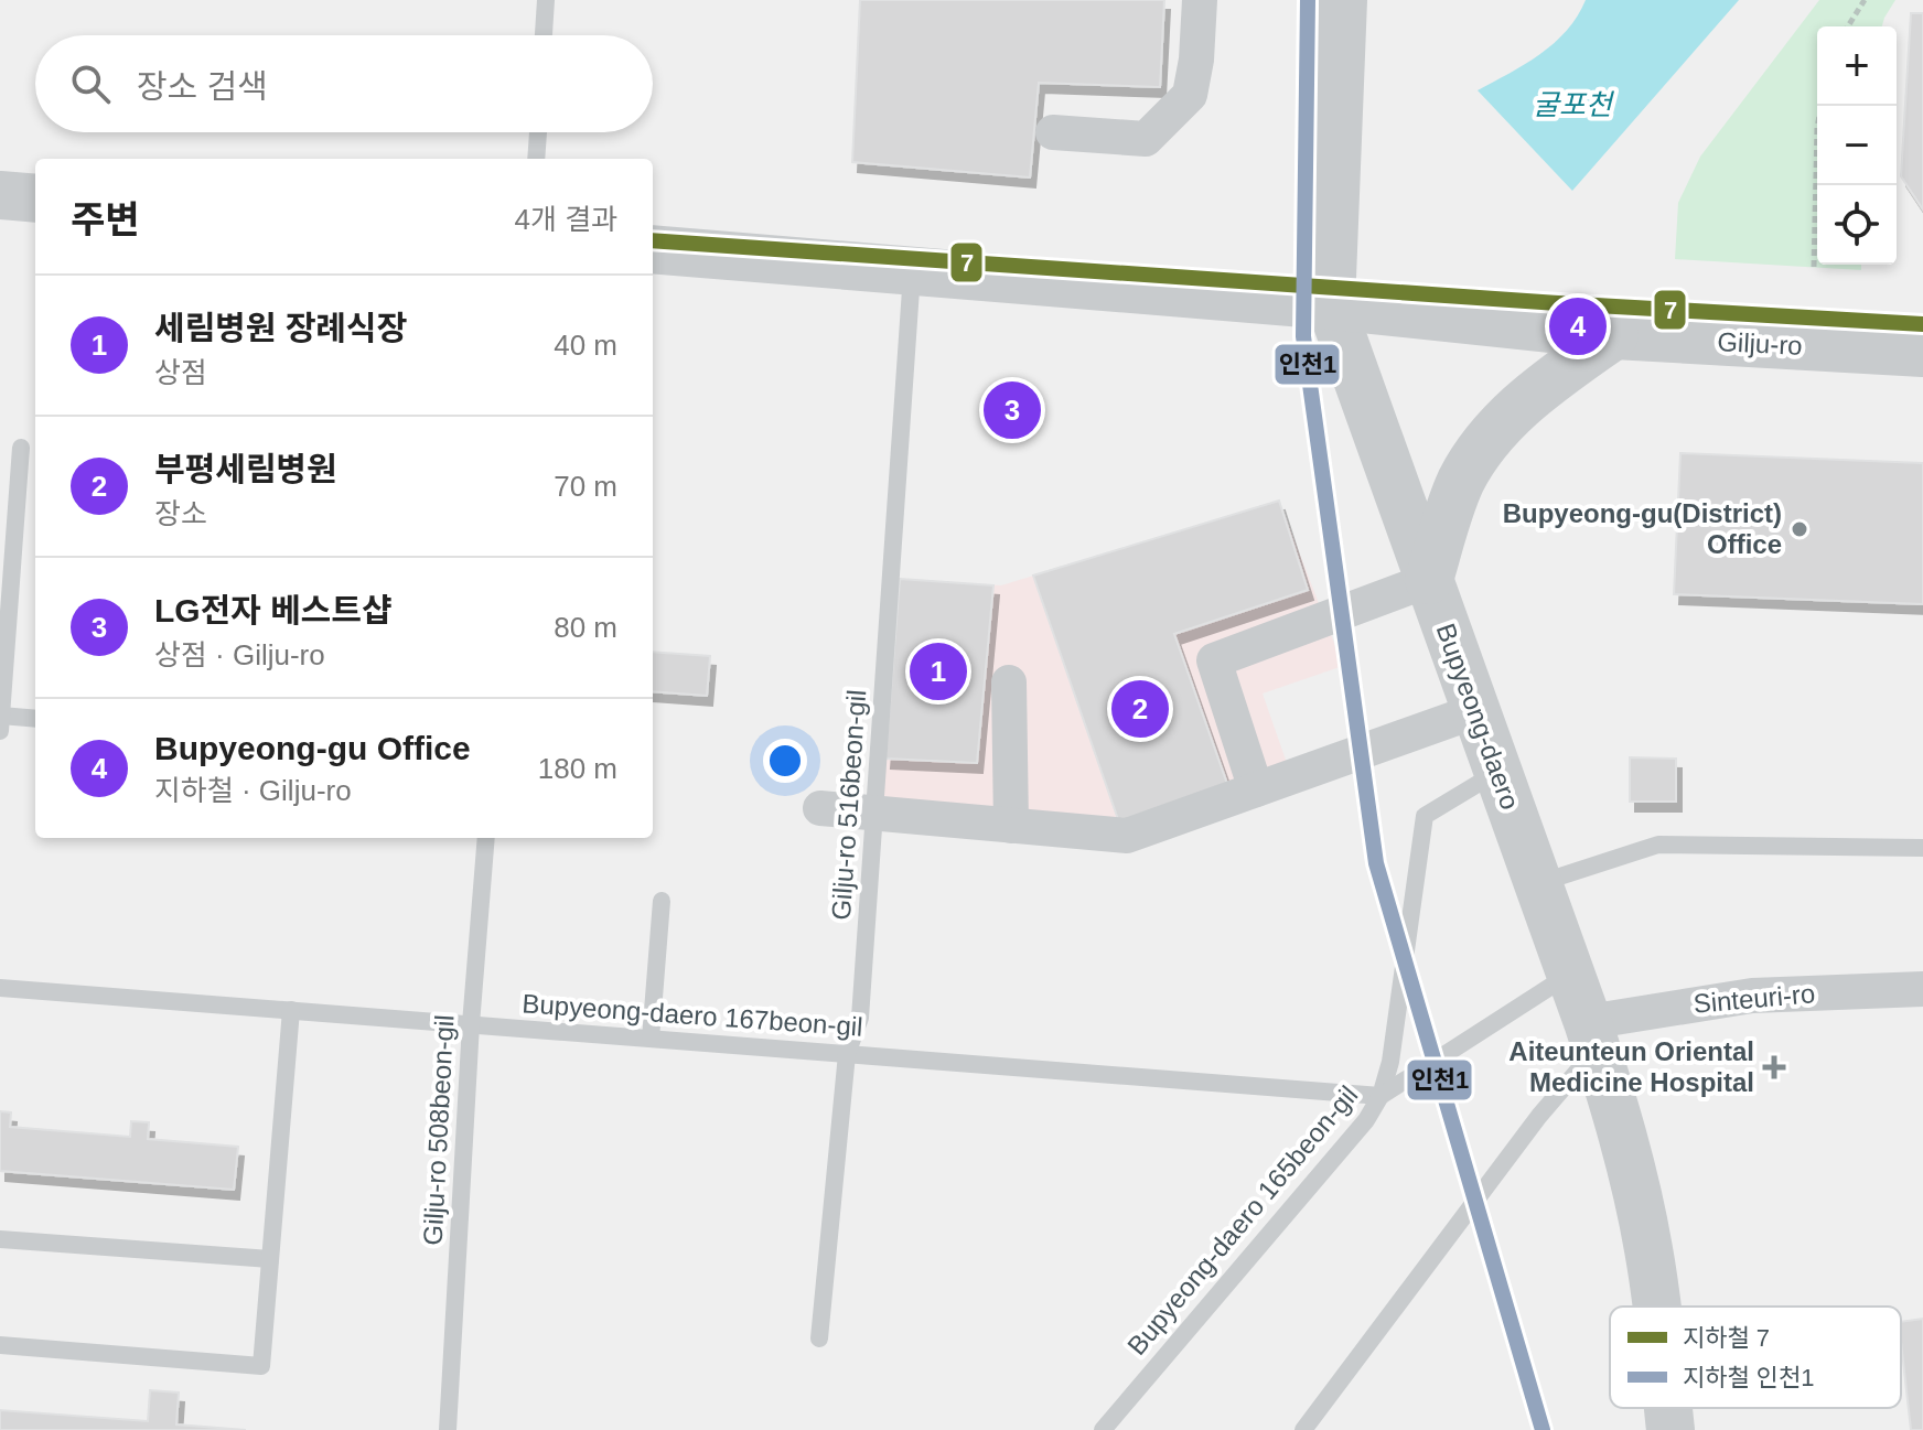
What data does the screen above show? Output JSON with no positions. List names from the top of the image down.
{
  "streets": {
    "main road": ["Gilju-ro", "Bupyeong-daero"],
    "street": ["Sinteuri-ro"],
    "lane": [
      "Gilju-ro 516beon-gil",
      "Bupyeong-daero 167beon-gil",
      "Gilju-ro 508beon-gil",
      "Bupyeong-daero 165beon-gil"
    ]
  },
  "crossings": [
    ["Gilju-ro", "Bupyeong-daero"],
    ["Gilju-ro", "Gilju-ro 516beon-gil"],
    ["Bupyeong-daero", "Sinteuri-ro"],
    ["Bupyeong-daero", "Bupyeong-daero 165beon-gil"],
    ["Gilju-ro 516beon-gil", "Bupyeong-daero 167beon-gil"],
    ["Bupyeong-daero 167beon-gil", "Gilju-ro 508beon-gil"],
    ["Bupyeong-daero 167beon-gil", "Bupyeong-daero 165beon-gil"]
  ],
  "water": ["굴포천"],
  "places": {
    "other": ["Bupyeong-gu(District) Office"],
    "health": ["Aiteunteun Oriental Medicine Hospital"]
  },
  "lines": ["metro line 인천1", "metro line 7"],
  "legend": ["지하철 7", "지하철 인천1"],
  "page": {
    "map_buttons": ["+", "−"],
    "search": "장소 검색",
    "heading": ["주변", "4개 결과"],
    "list": [
      {
        "mark": "1",
        "name": "세림병원 장례식장",
        "note": "상점",
        "value": "40 m"
      },
      {
        "mark": "2",
        "name": "부평세림병원",
        "note": "장소",
        "value": "70 m"
      },
      {
        "mark": "3",
        "name": "LG전자 베스트샵",
        "note": "상점 · Gilju-ro",
        "value": "80 m"
      },
      {
        "mark": "4",
        "name": "Bupyeong-gu Office",
        "note": "지하철 · Gilju-ro",
        "value": "180 m"
      }
    ],
    "pins": [
      "4",
      "3",
      "1",
      "2"
    ]
  }
}
